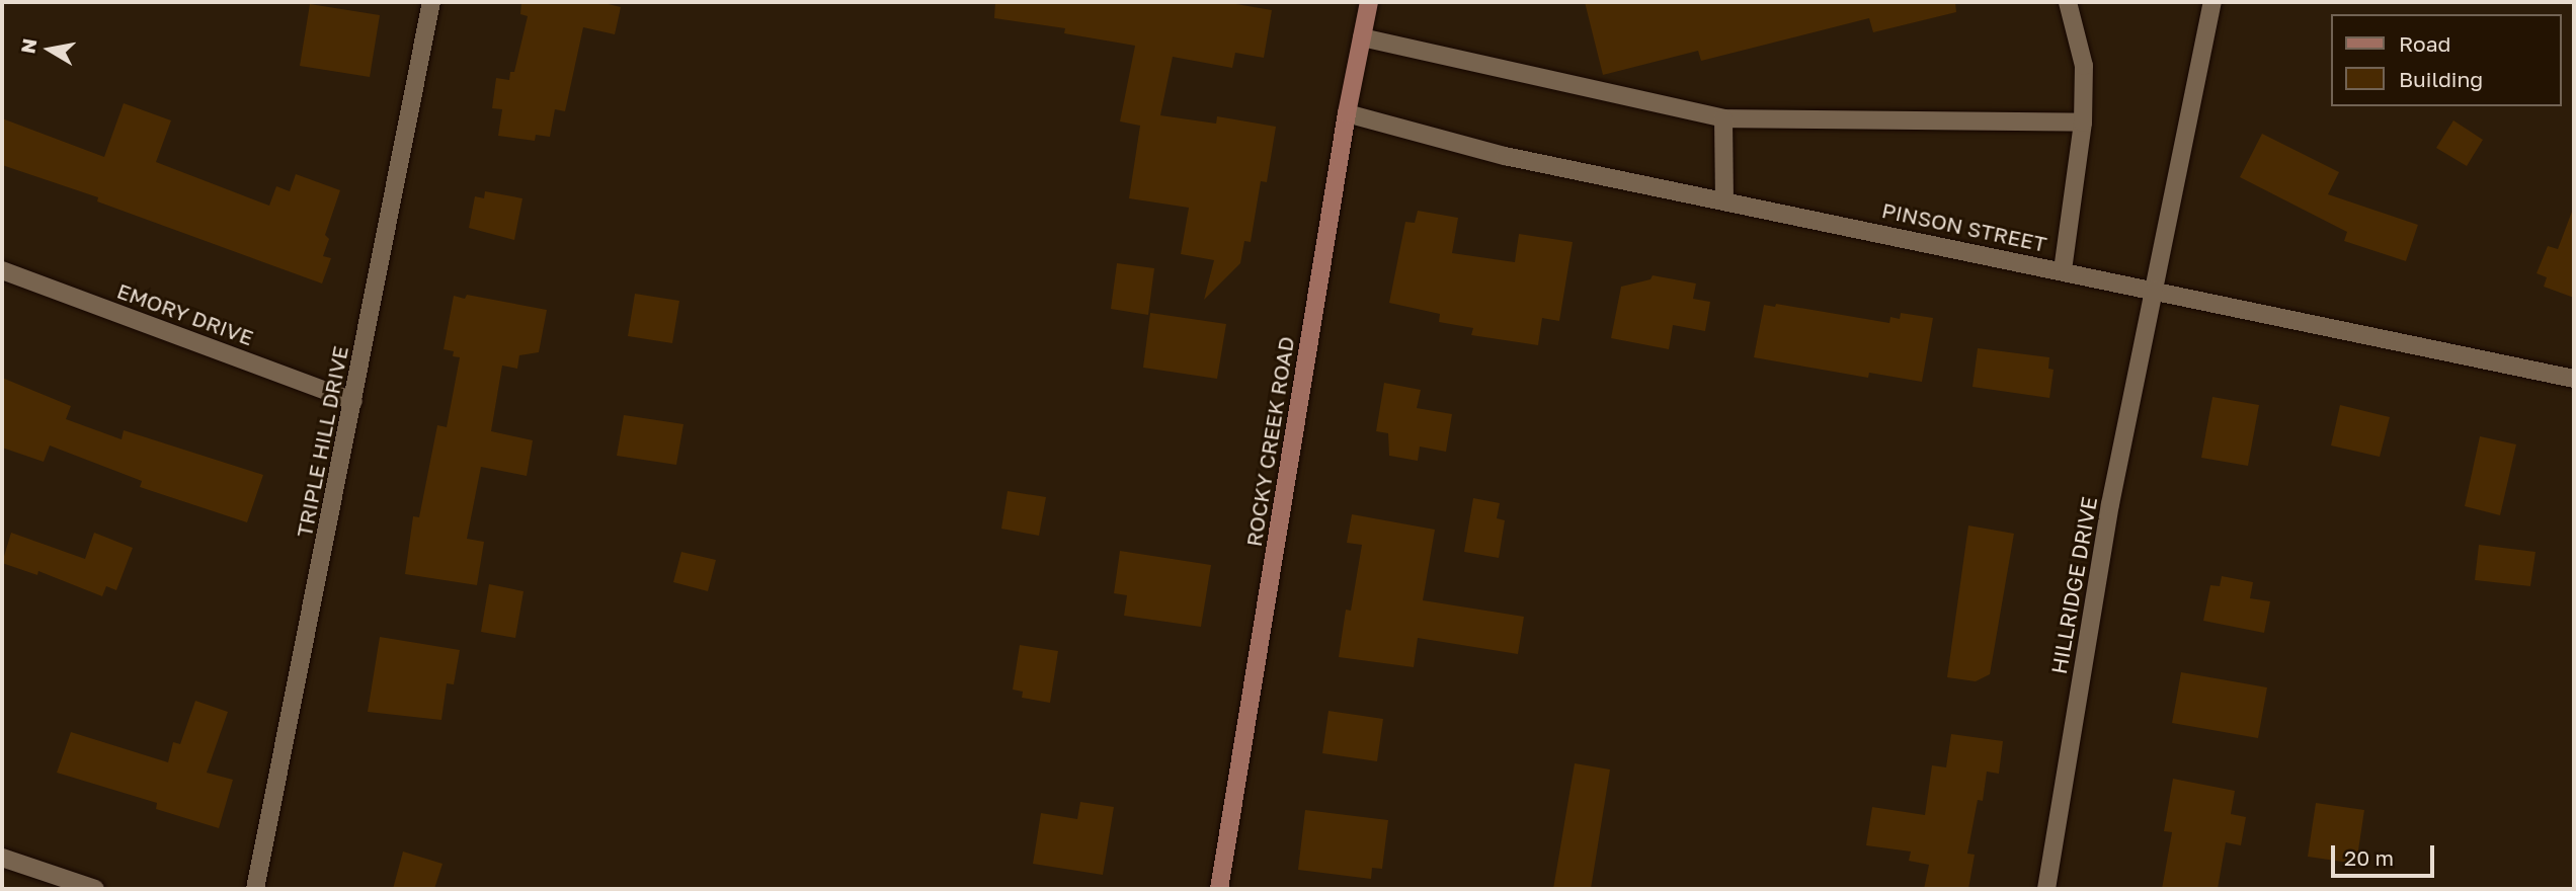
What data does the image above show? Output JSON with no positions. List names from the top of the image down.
{
  "streets": {
    "street": [
      "PINSON STREET",
      "EMORY DRIVE",
      "TRIPLE HILL DRIVE",
      "ROCKY CREEK ROAD",
      "HILLRIDGE DRIVE"
    ]
  },
  "crossings": [
    ["PINSON STREET", "ROCKY CREEK ROAD"],
    ["PINSON STREET", "HILLRIDGE DRIVE"],
    ["EMORY DRIVE", "TRIPLE HILL DRIVE"]
  ],
  "legend": ["Road", "Building"],
  "scale_bar": "20 m",
  "north": "left"
}
